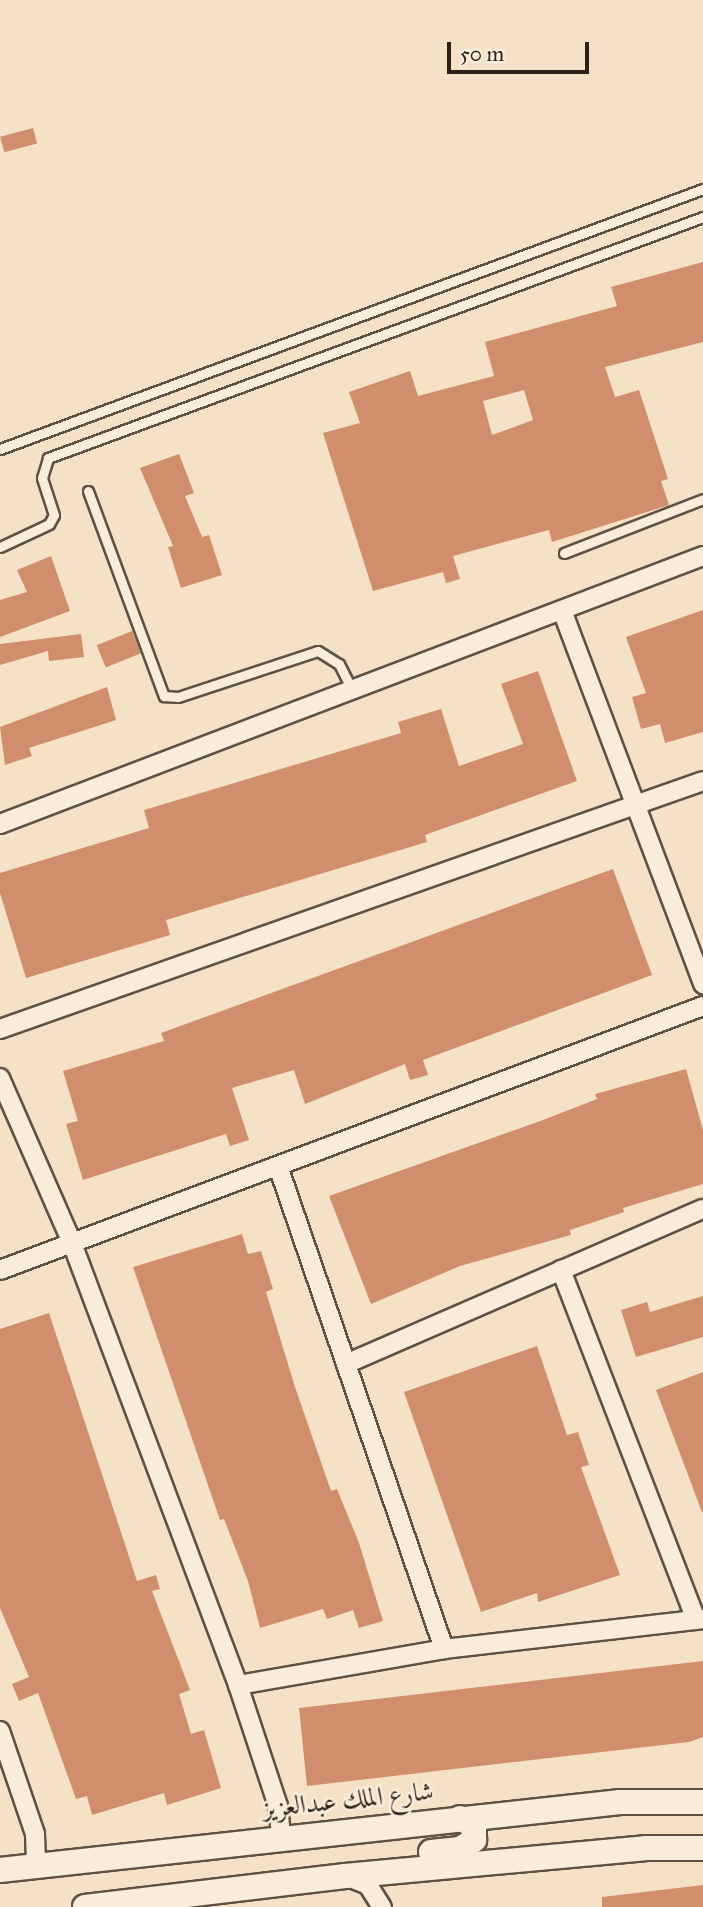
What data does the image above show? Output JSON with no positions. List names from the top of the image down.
{
  "streets": {
    "street": ["شارع الملك عبدالعزيز"]
  },
  "scale_bar": "50 m"
}
